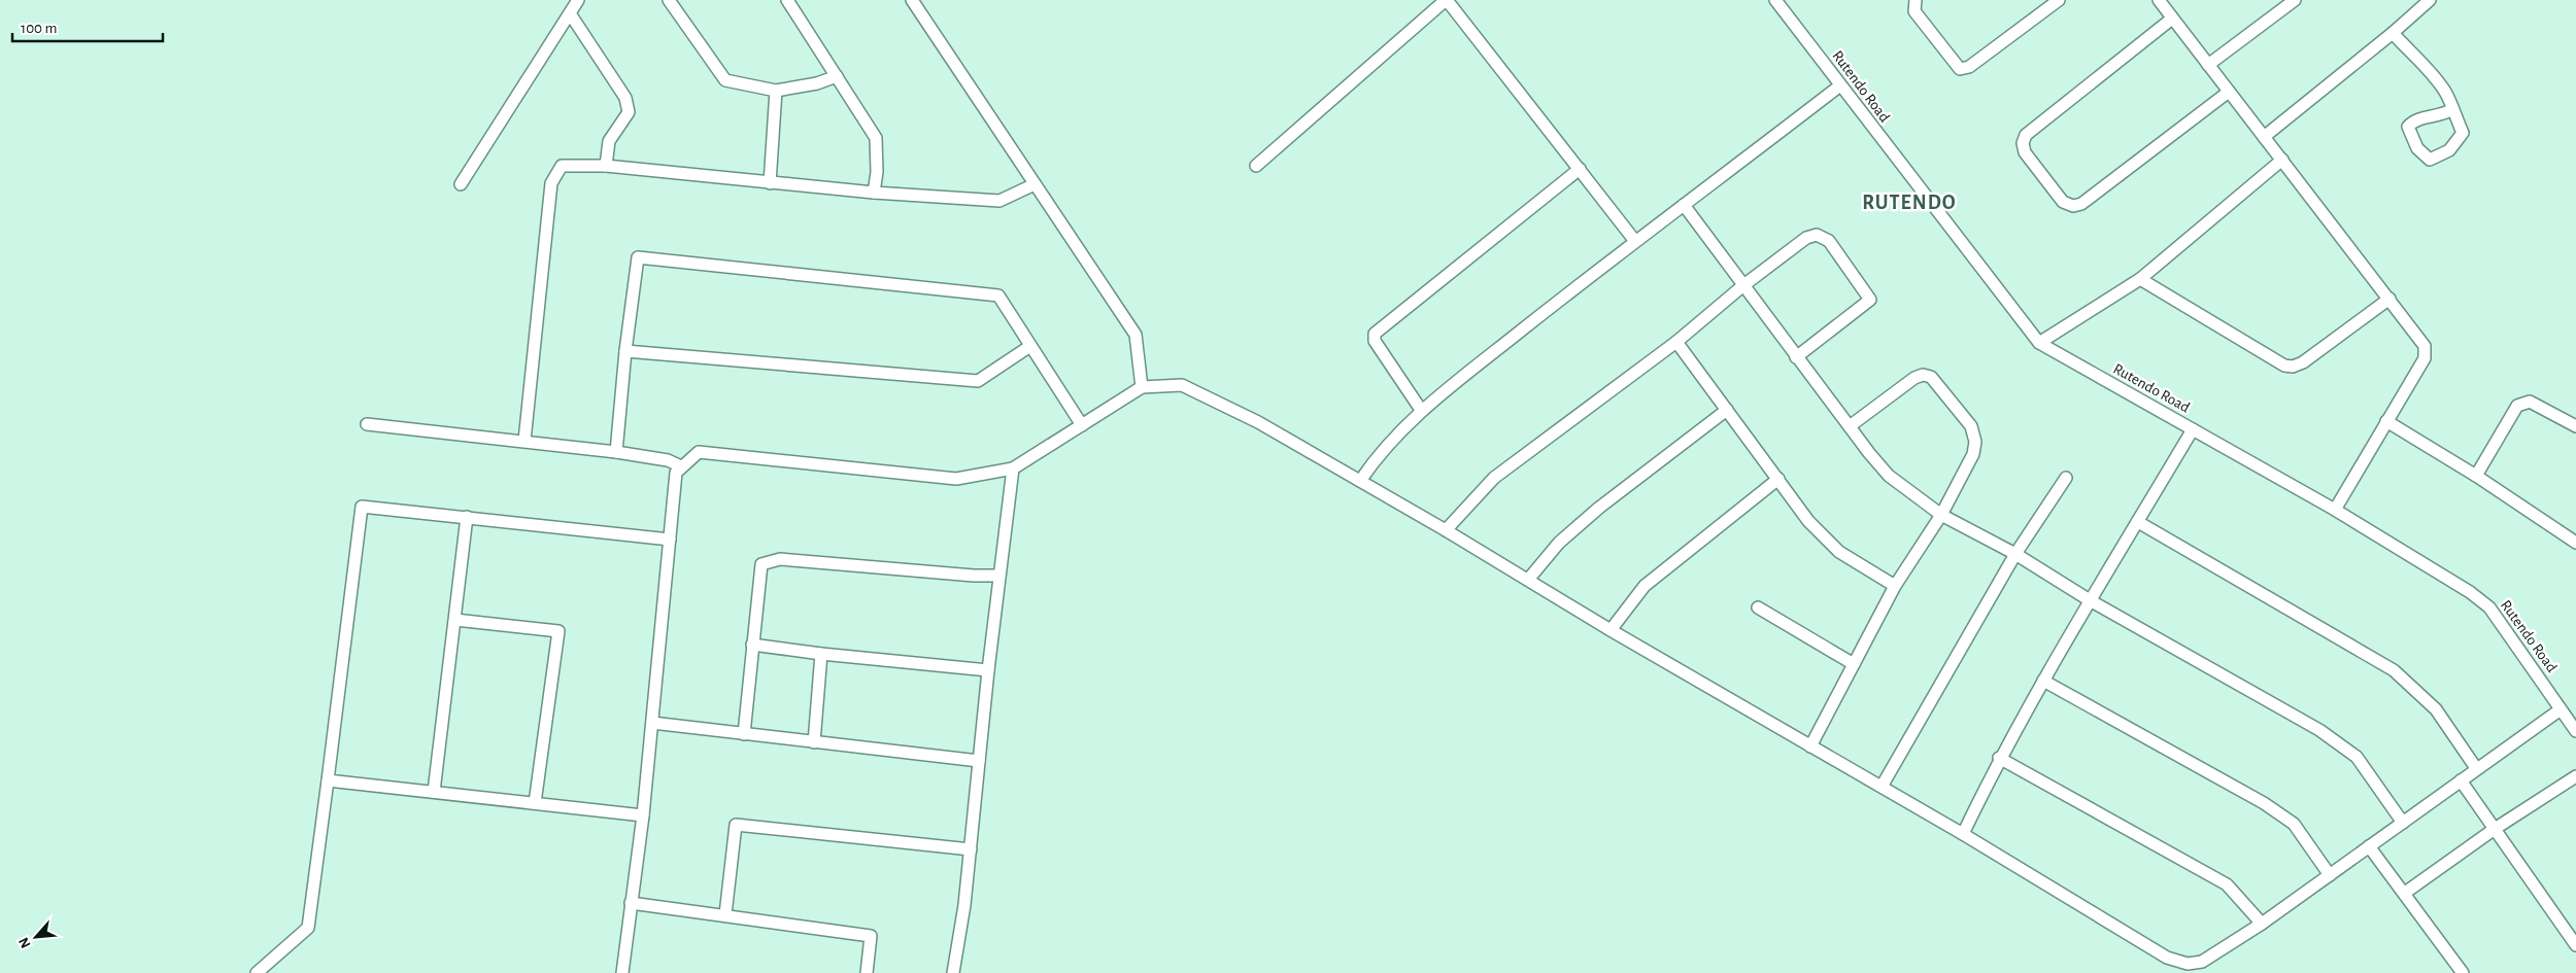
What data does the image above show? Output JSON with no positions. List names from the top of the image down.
{
  "streets": {
    "street": ["Rutendo Road"]
  },
  "districts": ["RUTENDO"],
  "scale_bar": "100 m",
  "north": "bottom left"
}
